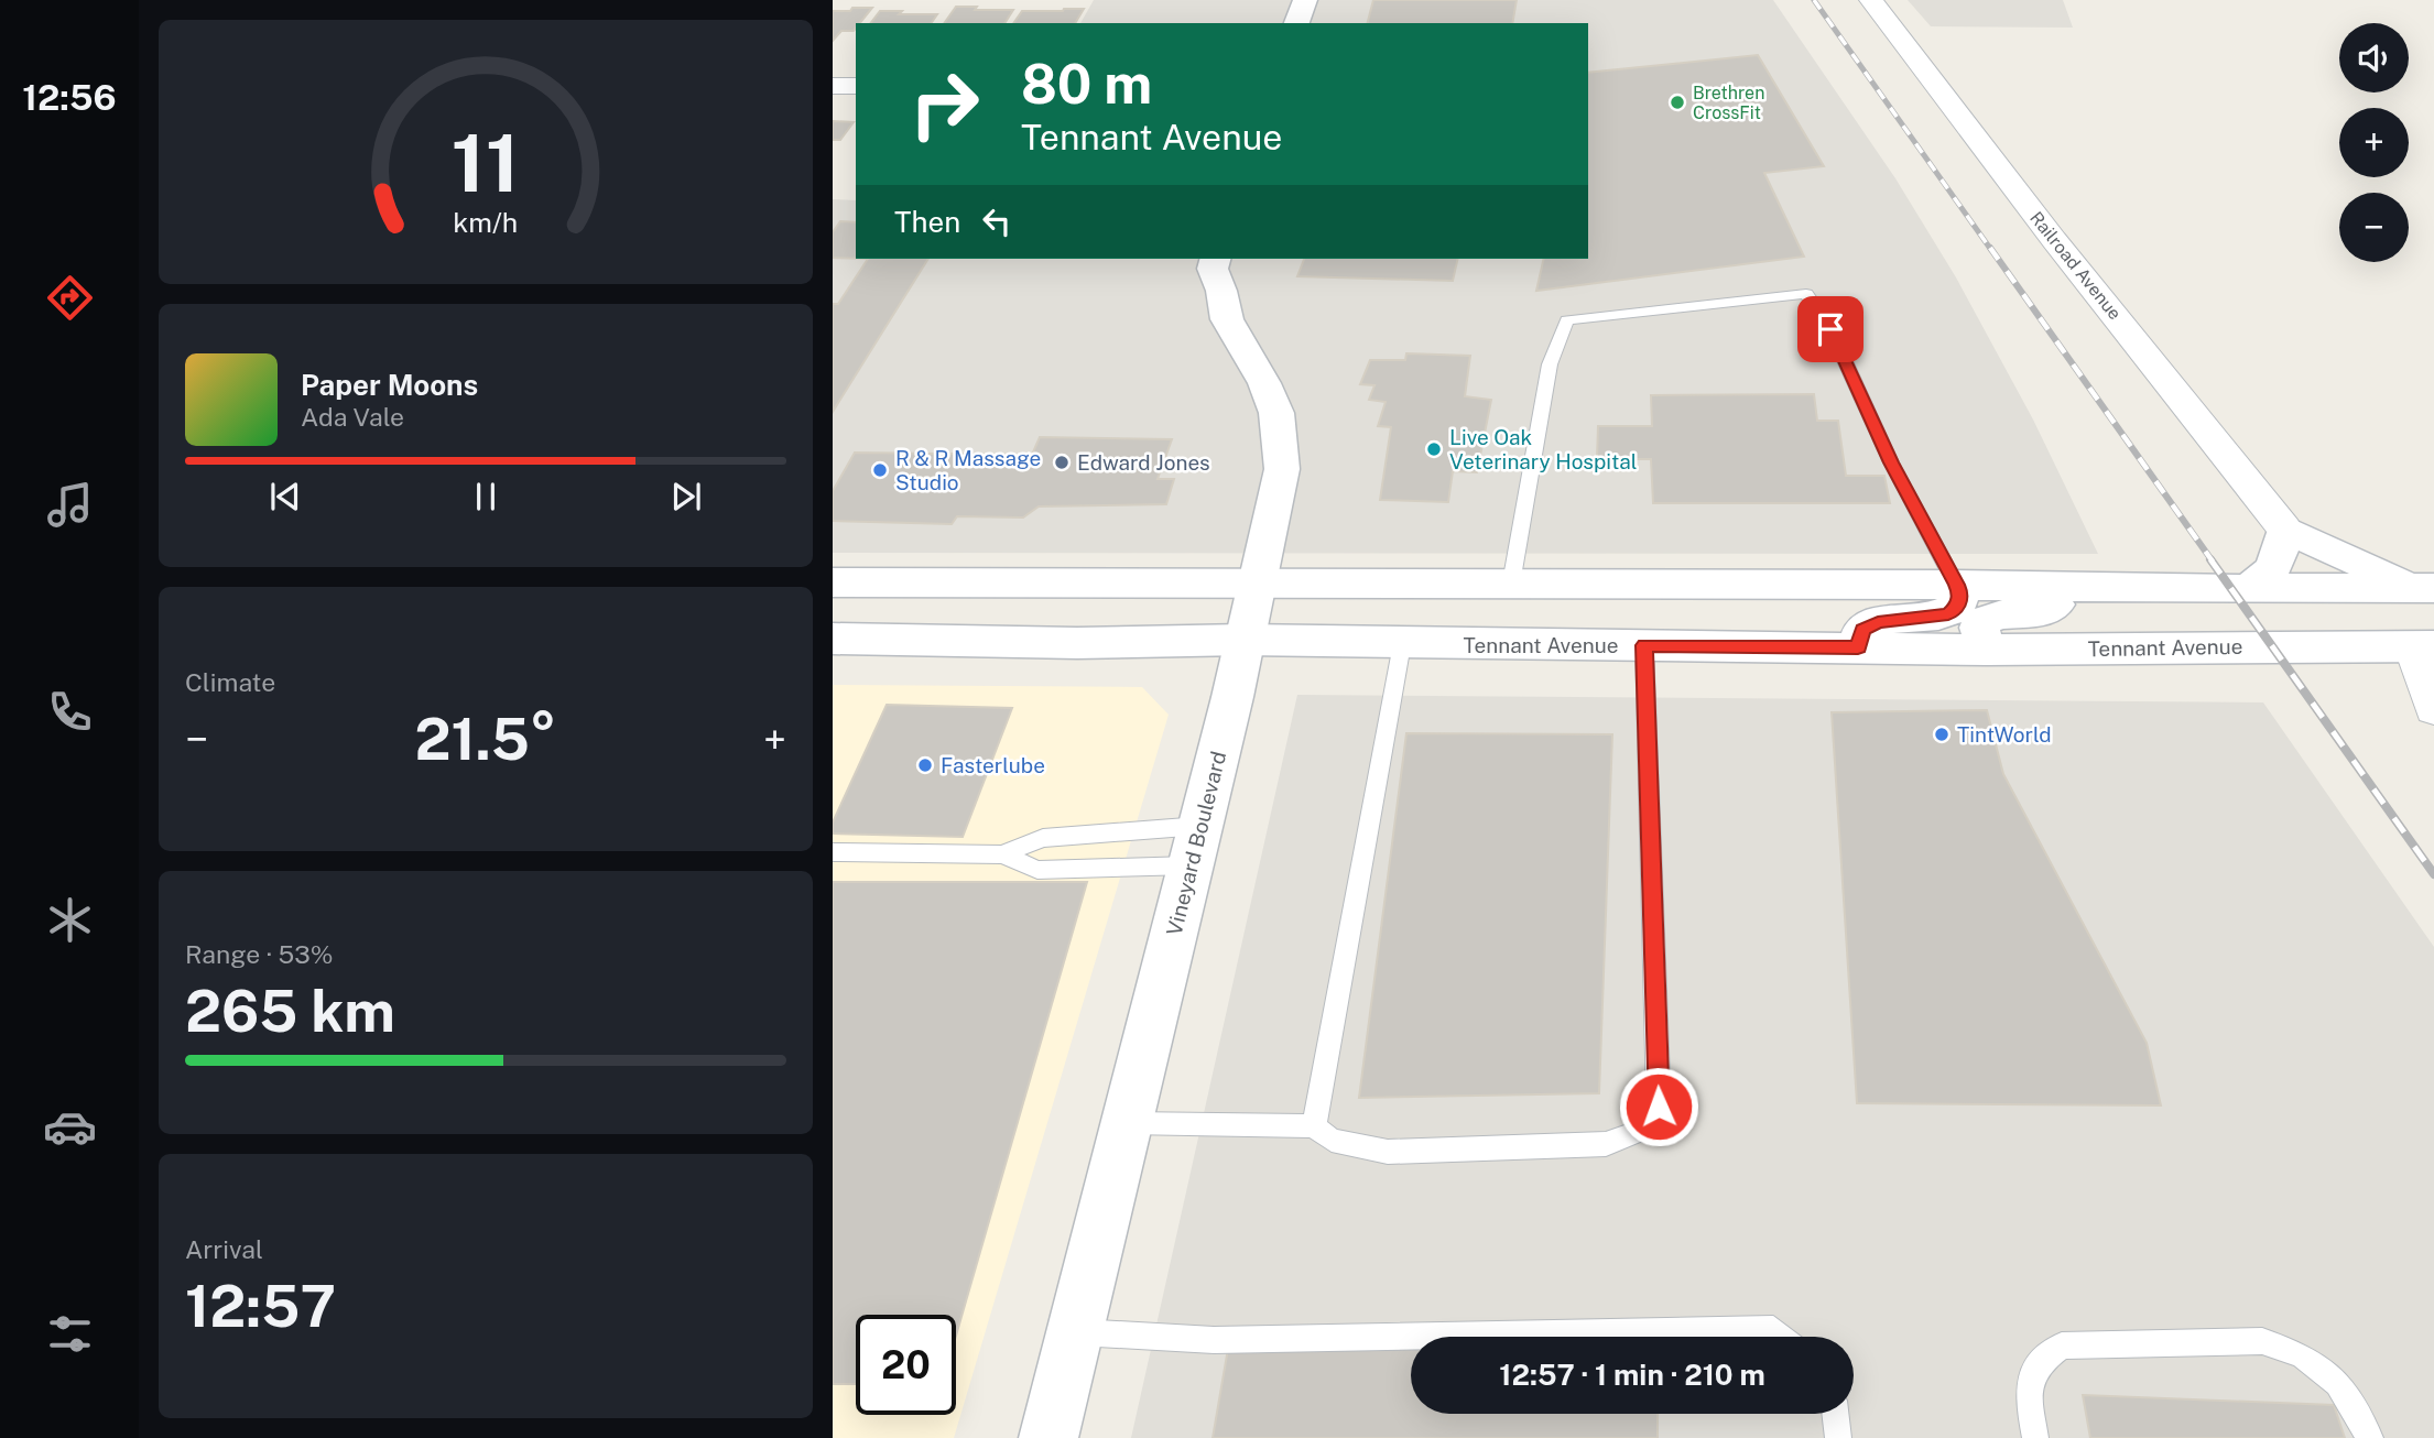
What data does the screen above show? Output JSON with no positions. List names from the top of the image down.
{
  "streets": {
    "main road": ["Tennant Avenue", "Vineyard Boulevard"],
    "street": ["Railroad Avenue"]
  },
  "crossings": [
    ["Tennant Avenue", "Vineyard Boulevard"]
  ],
  "places": [
    "Brethren CrossFit",
    "Live Oak Veterinary Hospital",
    "Edward Jones",
    "R & R Massage Studio",
    "TintWorld",
    "Fasterlube"
  ],
  "page": {
    "tabs": "12:56",
    "map_buttons": ["+", "−"],
    "turn": ["80 m", "Tennant Avenue"],
    "then": "Then",
    "song": ["Paper Moons", "Ada Vale"],
    "tile": [
      "Climate",
      ["Range · 53%", "265 km"],
      ["Arrival", "12:57"]
    ],
    "heat": ["−", "21.5°", "+"],
    "limit": "20",
    "trip": "12:57 · 1 min · 210 m",
    "gauge": ["11", "km/h"]
  }
}
